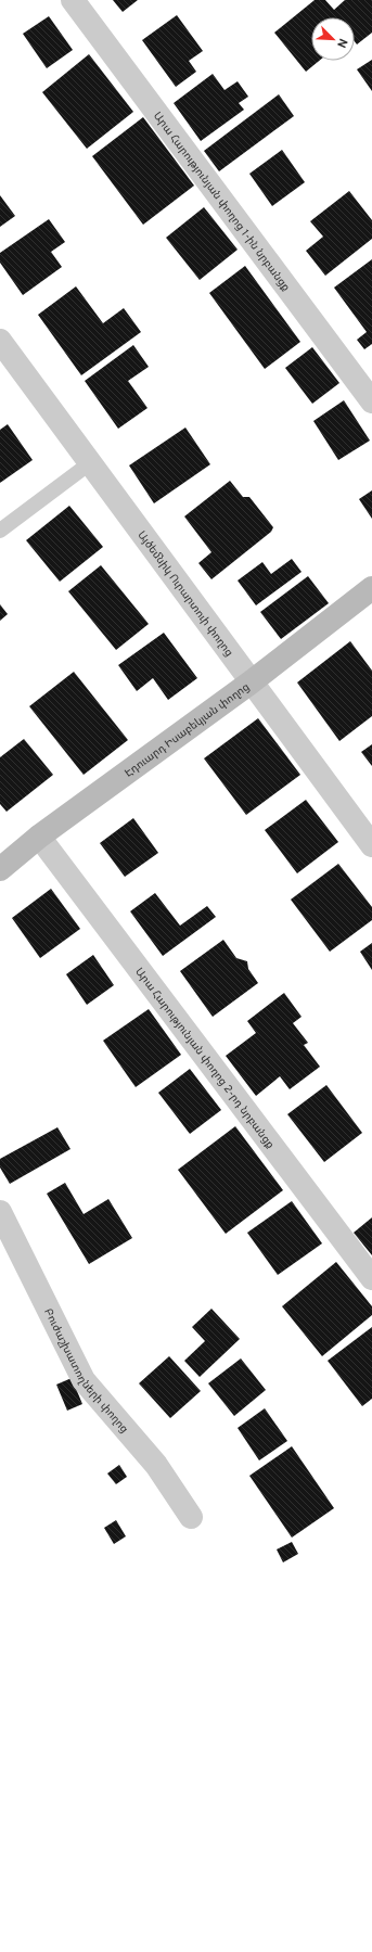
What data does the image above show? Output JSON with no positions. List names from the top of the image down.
{
  "streets": {
    "main road": ["Էդուարդ Իսաբեկյան փողոց"],
    "street": [
      "Արա Հարությունյան փողոց 1-ին նրբանցք",
      "Այծեմնիկ Ուրարտուի փողոց",
      "Արա Հարությունյան փողոց 2-րդ նրբանցք",
      "Բուժաշխատողների փողոց"
    ]
  },
  "crossings": [
    ["Այծեմնիկ Ուրարտուի փողոց", "Էդուարդ Իսաբեկյան փողոց"],
    ["Էդուարդ Իսաբեկյան փողոց", "Արա Հարությունյան փողոց 2-րդ նրբանցք"]
  ],
  "north": "bottom right"
}
